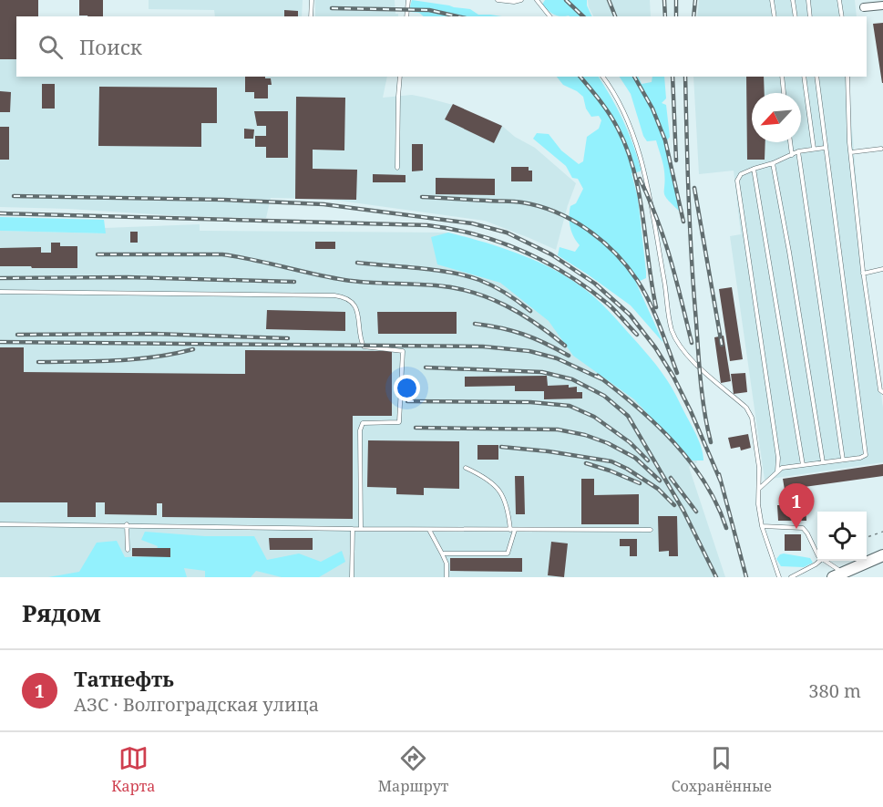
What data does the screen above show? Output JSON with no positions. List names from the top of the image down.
{
  "north": "bottom left",
  "page": {
    "search": "Поиск",
    "pins": "1",
    "heading": "Рядом",
    "list": [
      {
        "mark": "1",
        "name": "Татнефть",
        "note": "АЗС · Волгоградская улица",
        "value": "380 m"
      }
    ],
    "nav": ["Карта", "Маршрут", "Сохранённые"]
  }
}
